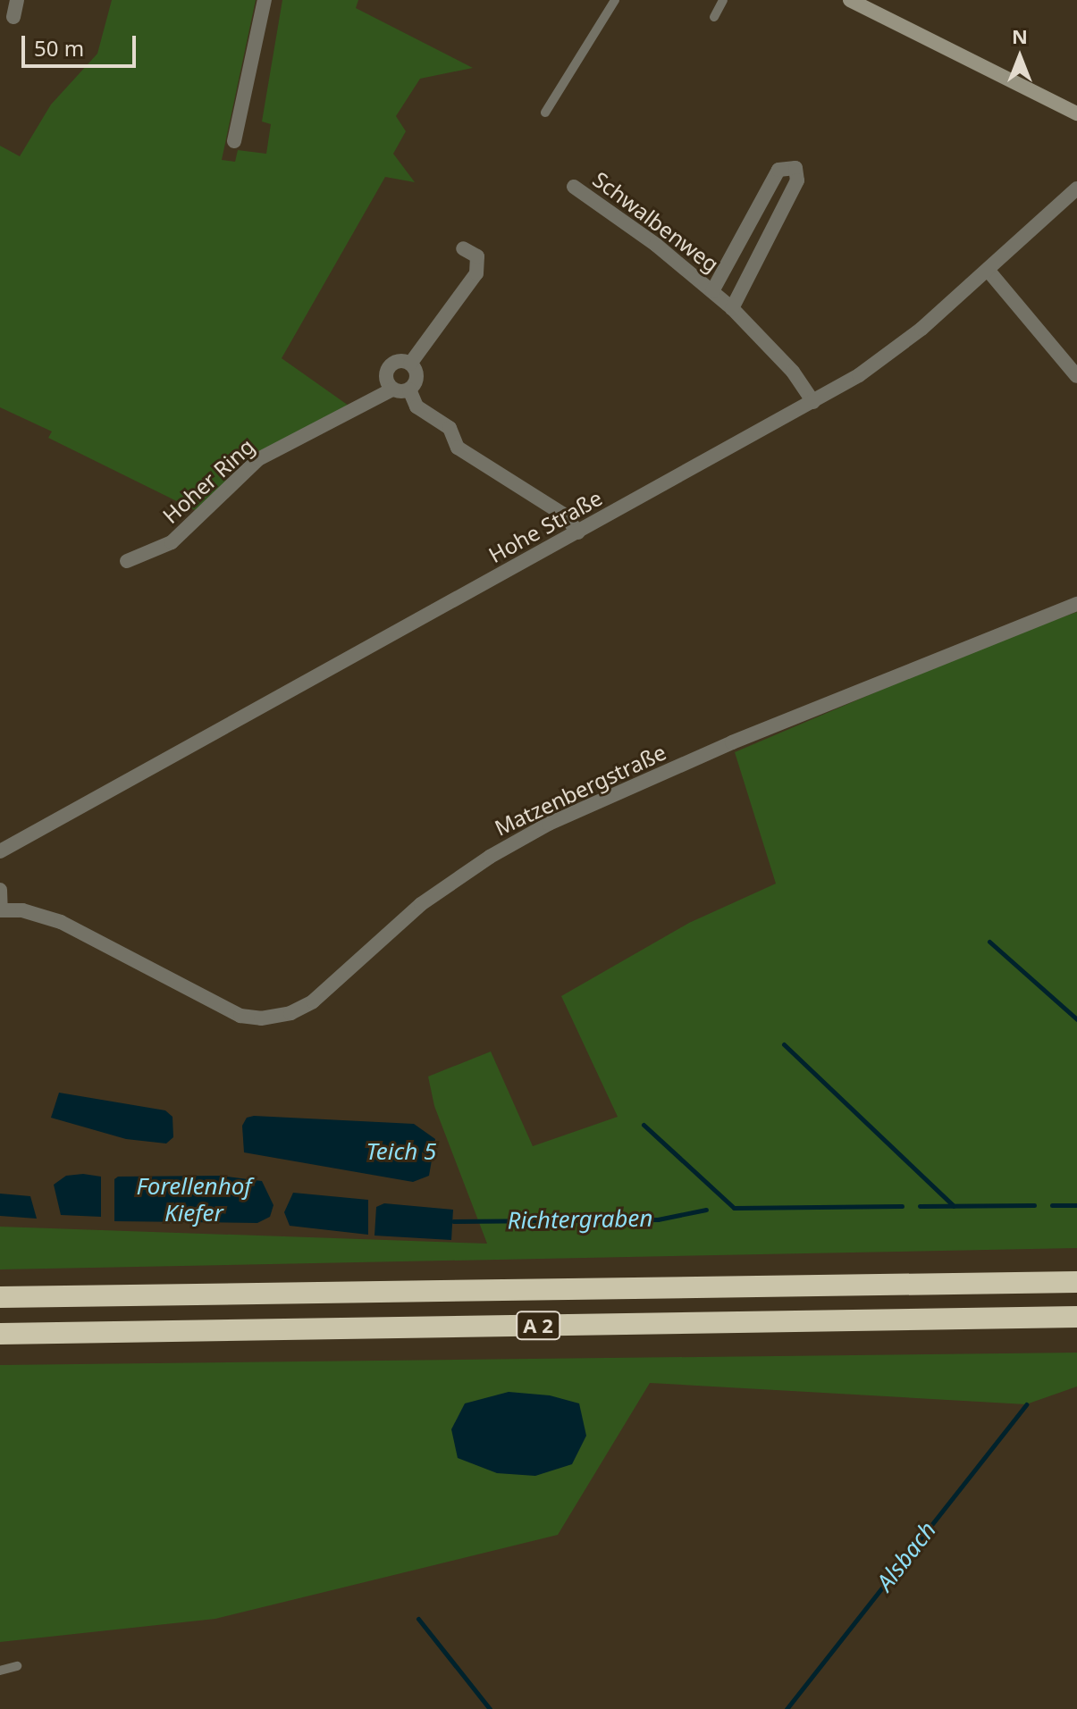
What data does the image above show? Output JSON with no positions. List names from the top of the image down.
{
  "streets": {
    "highway": ["A 2"],
    "street": [
      "Schwalbenweg",
      "Hoher Ring",
      "Hohe Straße",
      "Matzenbergstraße"
    ]
  },
  "crossings": [
    ["Schwalbenweg", "Hohe Straße"]
  ],
  "water": [
    "Teich 5",
    "Forellenhof Kiefer",
    "Richtergraben",
    "Alsbach"
  ],
  "scale_bar": "50 m",
  "north": "top"
}
